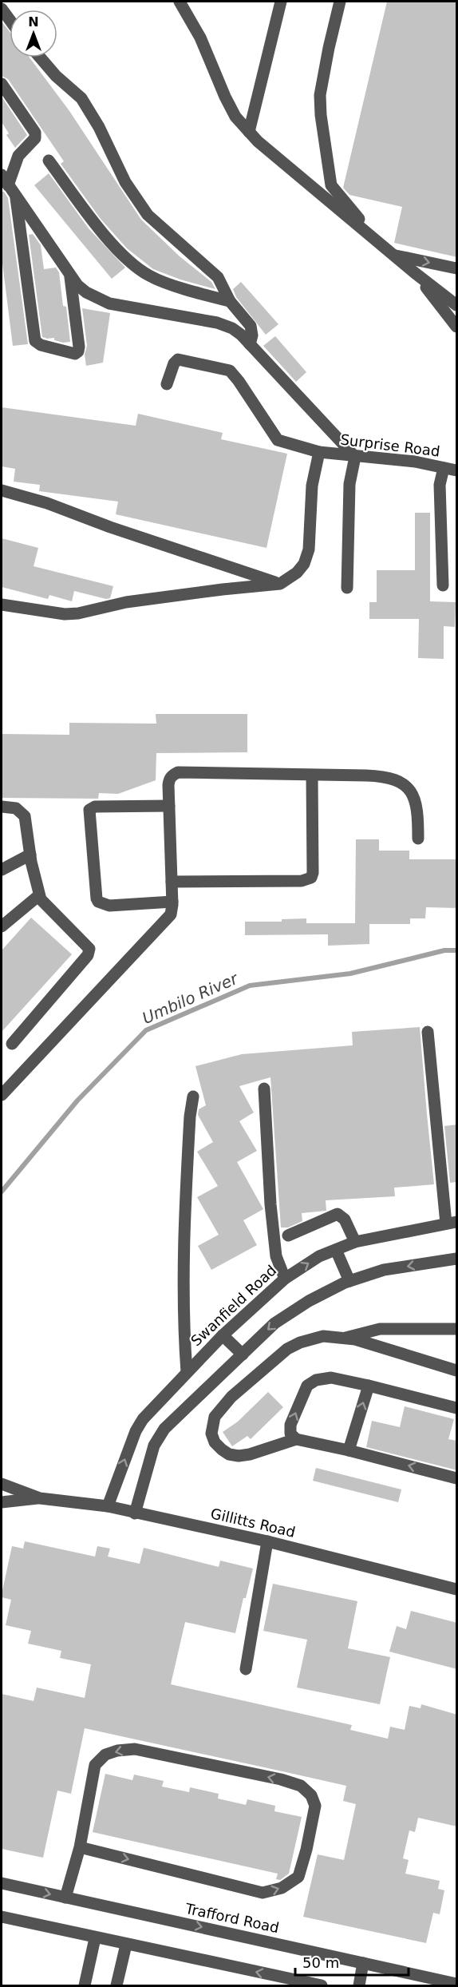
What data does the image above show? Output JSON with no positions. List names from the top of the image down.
{
  "streets": {
    "street": [
      "Surprise Road",
      "Swanfield Road",
      "Gillitts Road",
      "Trafford Road"
    ]
  },
  "crossings": [
    ["Swanfield Road", "Gillitts Road"]
  ],
  "water": ["Umbilo River"],
  "scale_bar": "50 m",
  "north": "top"
}
